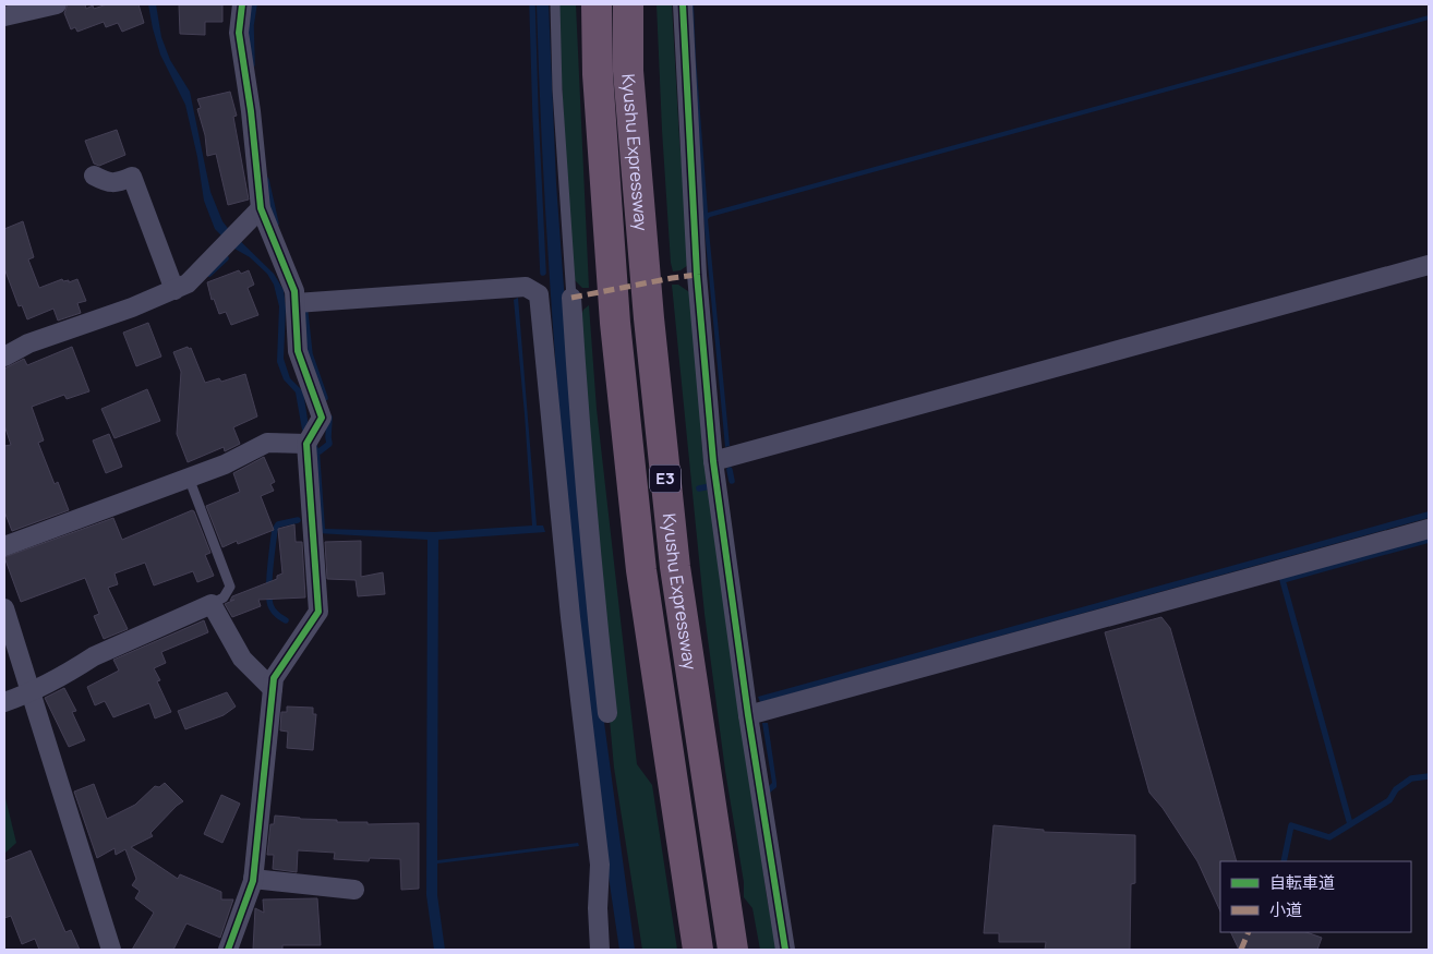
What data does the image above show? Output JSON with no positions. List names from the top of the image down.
{
  "streets": {
    "highway": ["Kyushu Expressway", "E3"]
  },
  "legend": ["自転車道", "小道"]
}
